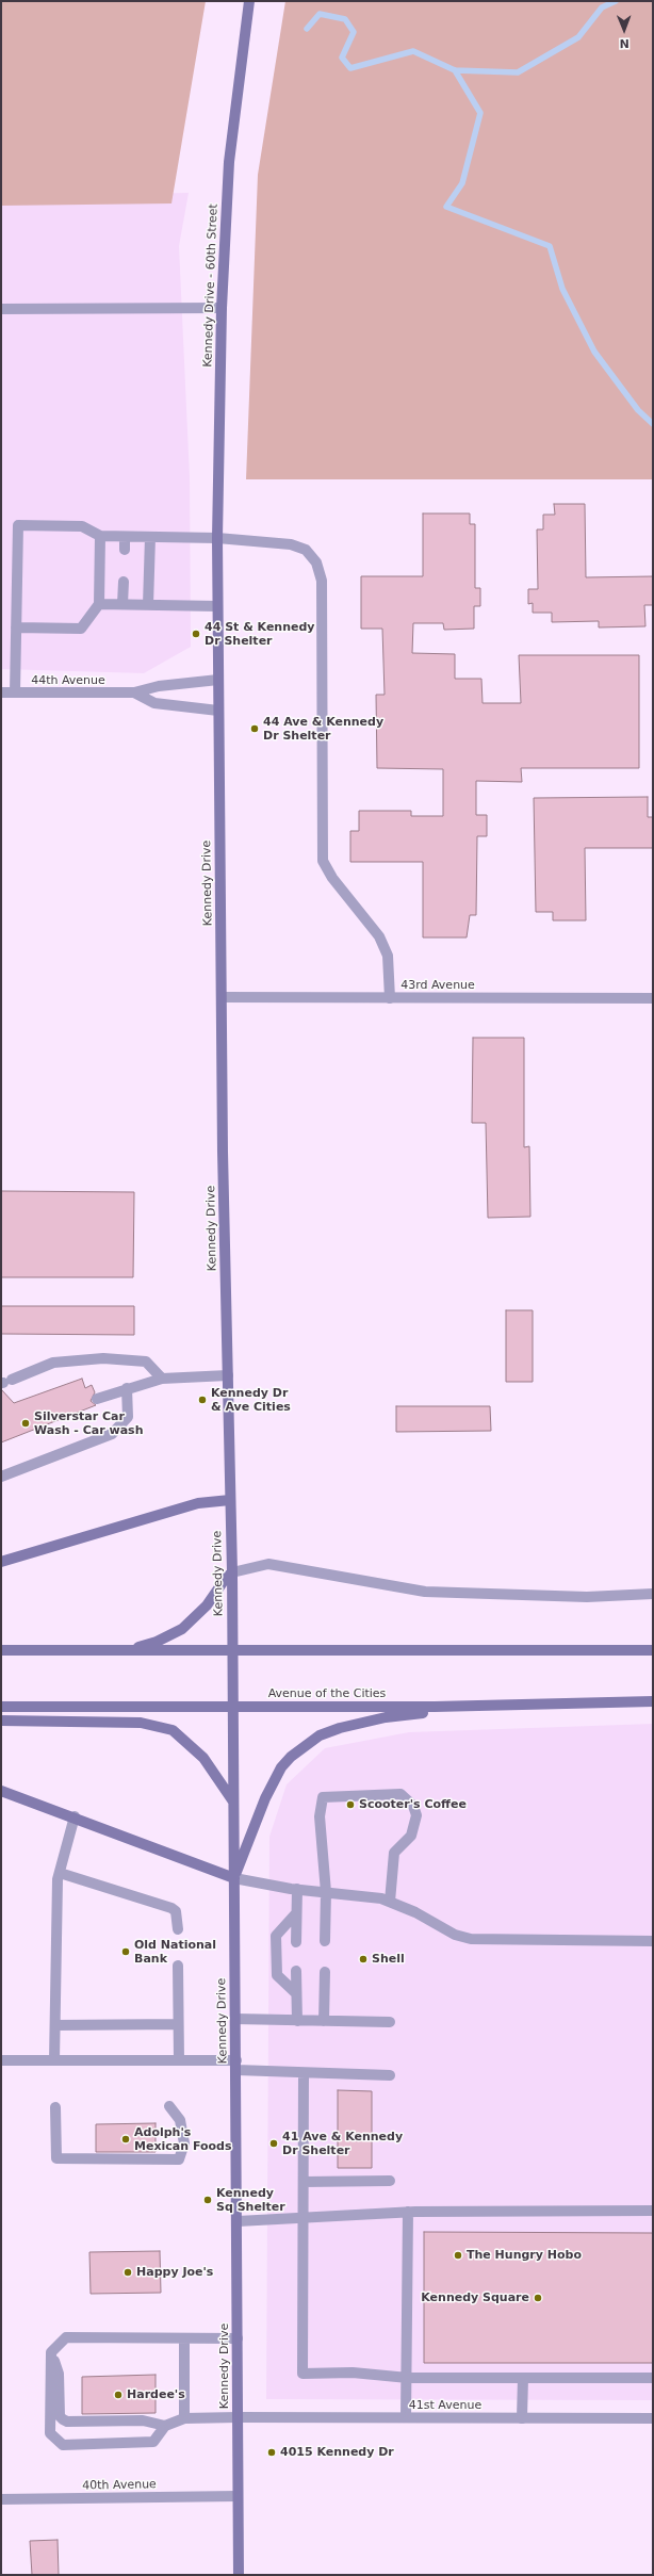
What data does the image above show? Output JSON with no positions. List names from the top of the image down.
{
  "streets": {
    "street": [
      "Kennedy Drive - 60th Street",
      "44th Avenue",
      "Kennedy Drive",
      "43rd Avenue",
      "Avenue of the Cities",
      "41st Avenue",
      "40th Avenue"
    ]
  },
  "crossings": [
    ["Kennedy Drive - 60th Street", "Kennedy Drive"],
    ["44th Avenue", "Kennedy Drive"],
    ["Kennedy Drive", "43rd Avenue"],
    ["Kennedy Drive", "Avenue of the Cities"],
    ["Kennedy Drive", "41st Avenue"],
    ["Kennedy Drive", "40th Avenue"]
  ],
  "places": [
    "44 St & Kennedy Dr Shelter",
    "44 Ave & Kennedy Dr Shelter",
    "Kennedy Dr & Ave Cities",
    "Silverstar Car Wash - Car wash",
    "Scooter's Coffee",
    "Old National Bank",
    "Shell",
    "Adolph's Mexican Foods",
    "41 Ave & Kennedy Dr Shelter",
    "Kennedy Sq Shelter",
    "The Hungry Hobo",
    "Happy Joe's",
    "Kennedy Square",
    "Hardee's",
    "4015 Kennedy Dr"
  ],
  "north": "bottom"
}
